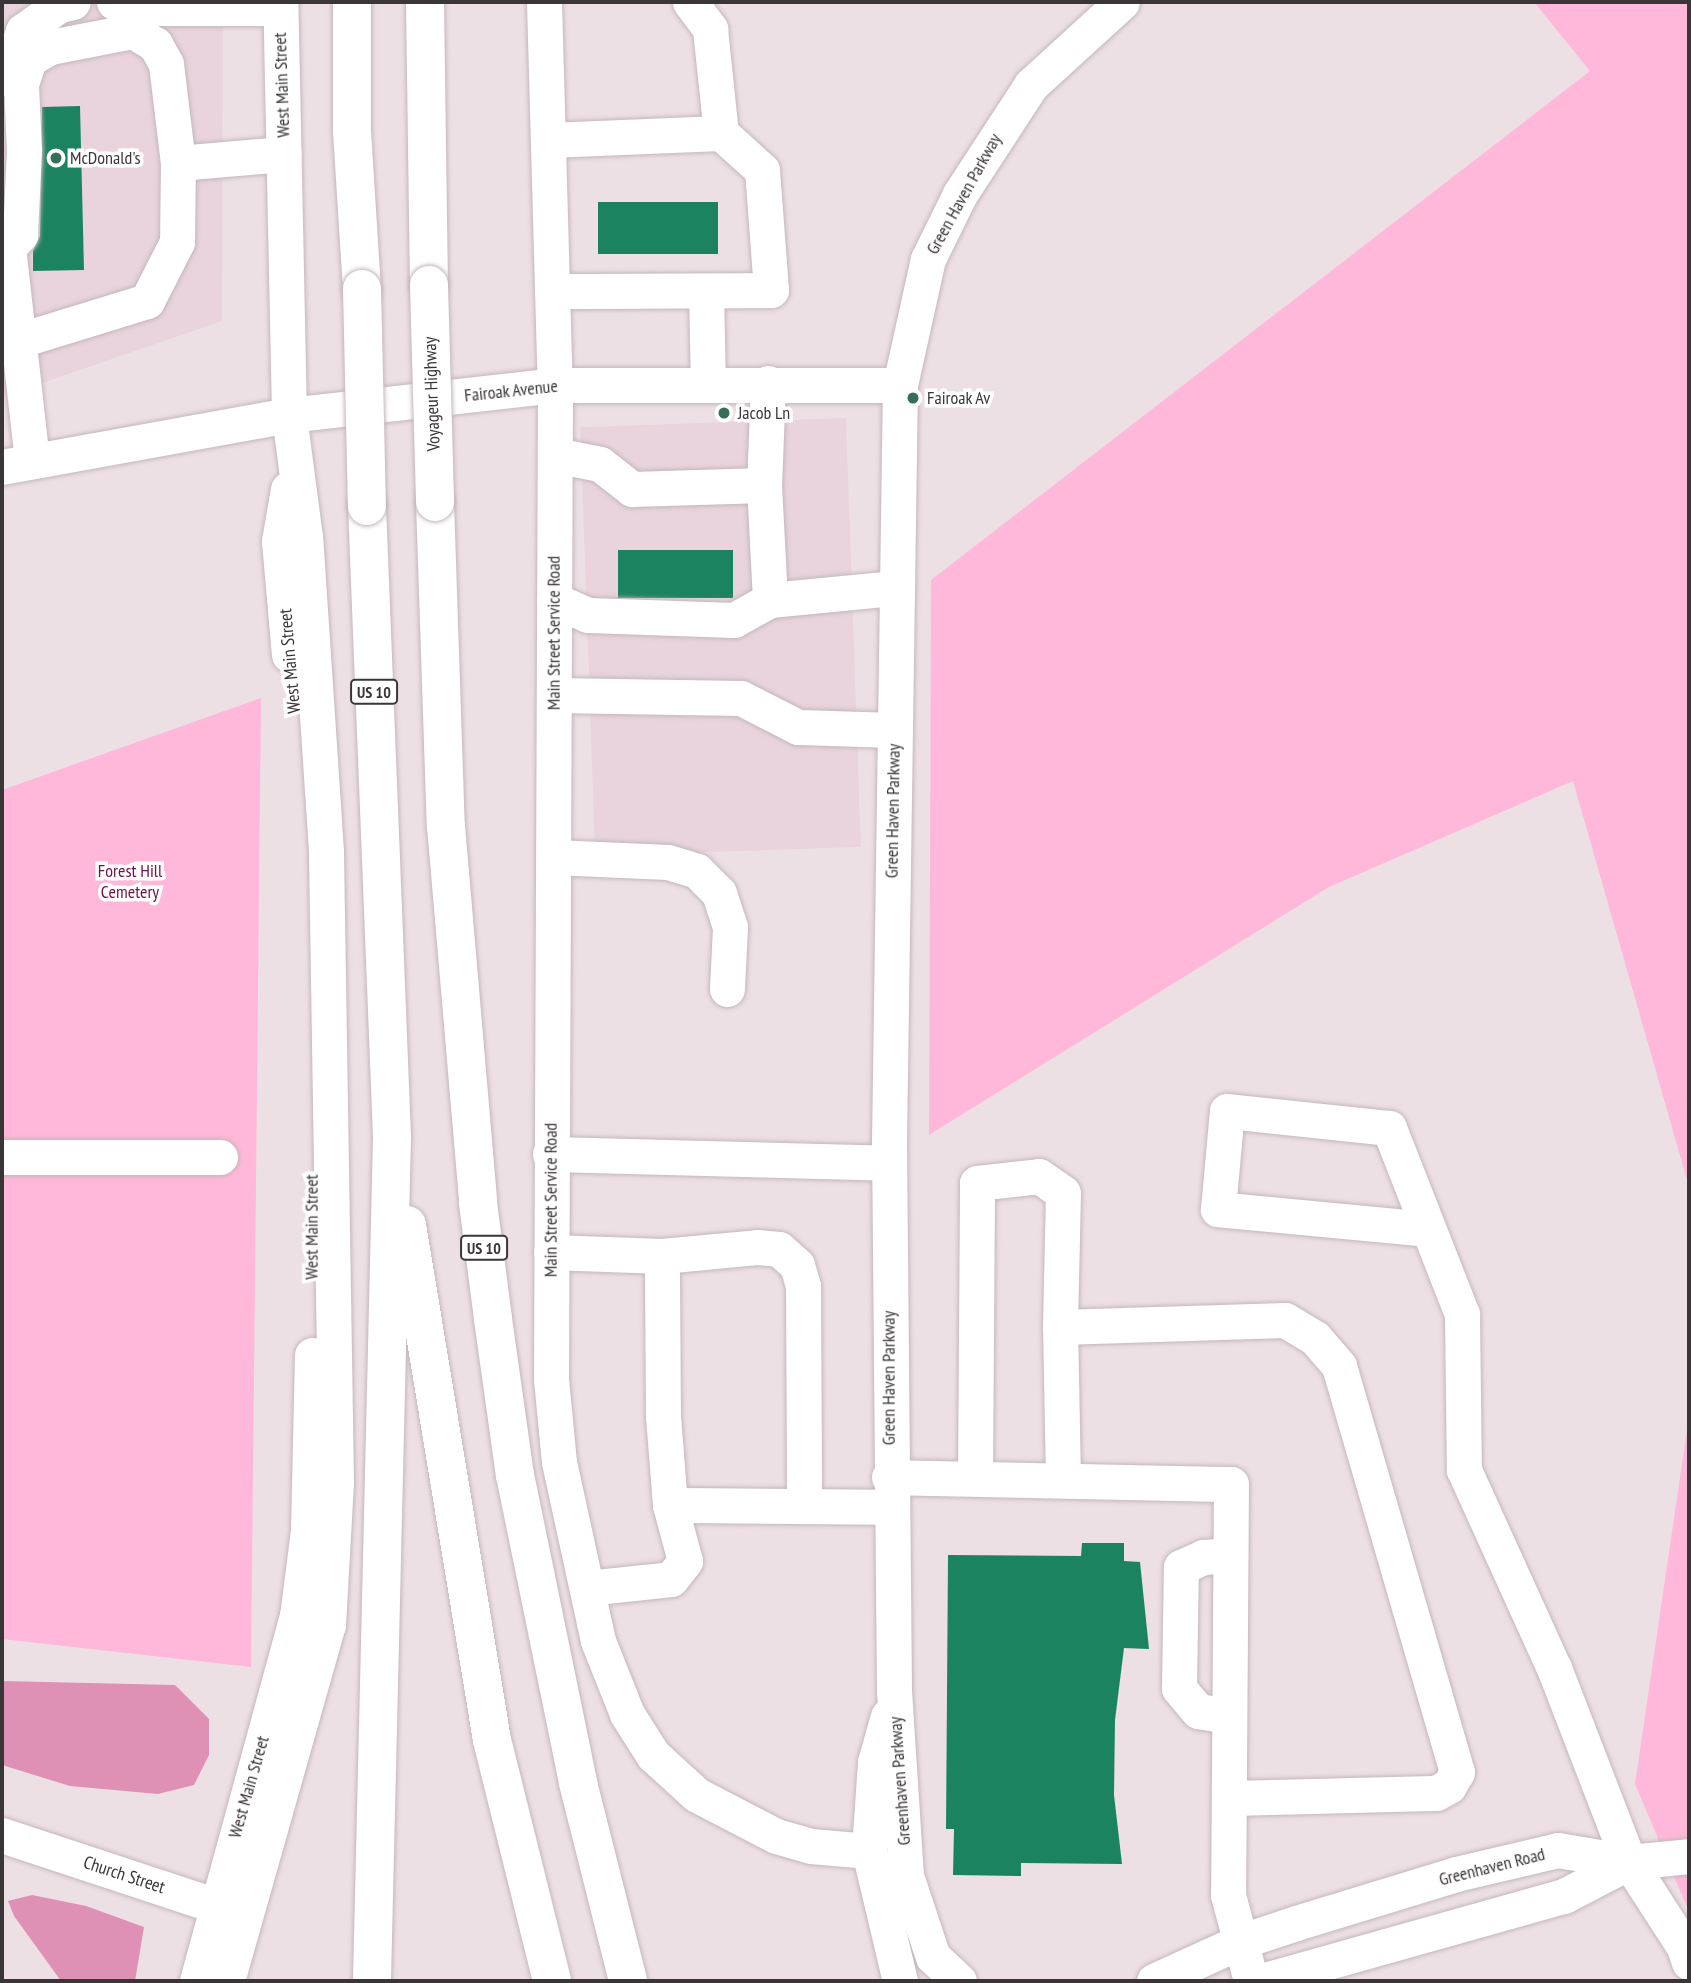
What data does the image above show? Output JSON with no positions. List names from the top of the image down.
{
  "streets": {
    "highway": ["Voyageur Highway", "US 10"],
    "street": [
      "West Main Street",
      "Green Haven Parkway",
      "Fairoak Avenue",
      "Main Street Service Road",
      "Greenhaven Parkway",
      "Greenhaven Road",
      "Church Street"
    ]
  },
  "crossings": [
    ["West Main Street", "Fairoak Avenue"],
    ["West Main Street", "Church Street"],
    ["Green Haven Parkway", "Fairoak Avenue"],
    ["Green Haven Parkway", "Greenhaven Parkway"],
    ["Fairoak Avenue", "Main Street Service Road"],
    ["Main Street Service Road", "Greenhaven Parkway"]
  ],
  "parks": ["Forest Hill Cemetery"],
  "places": ["McDonald's", "Fairoak Av", "Jacob Ln"]
}
